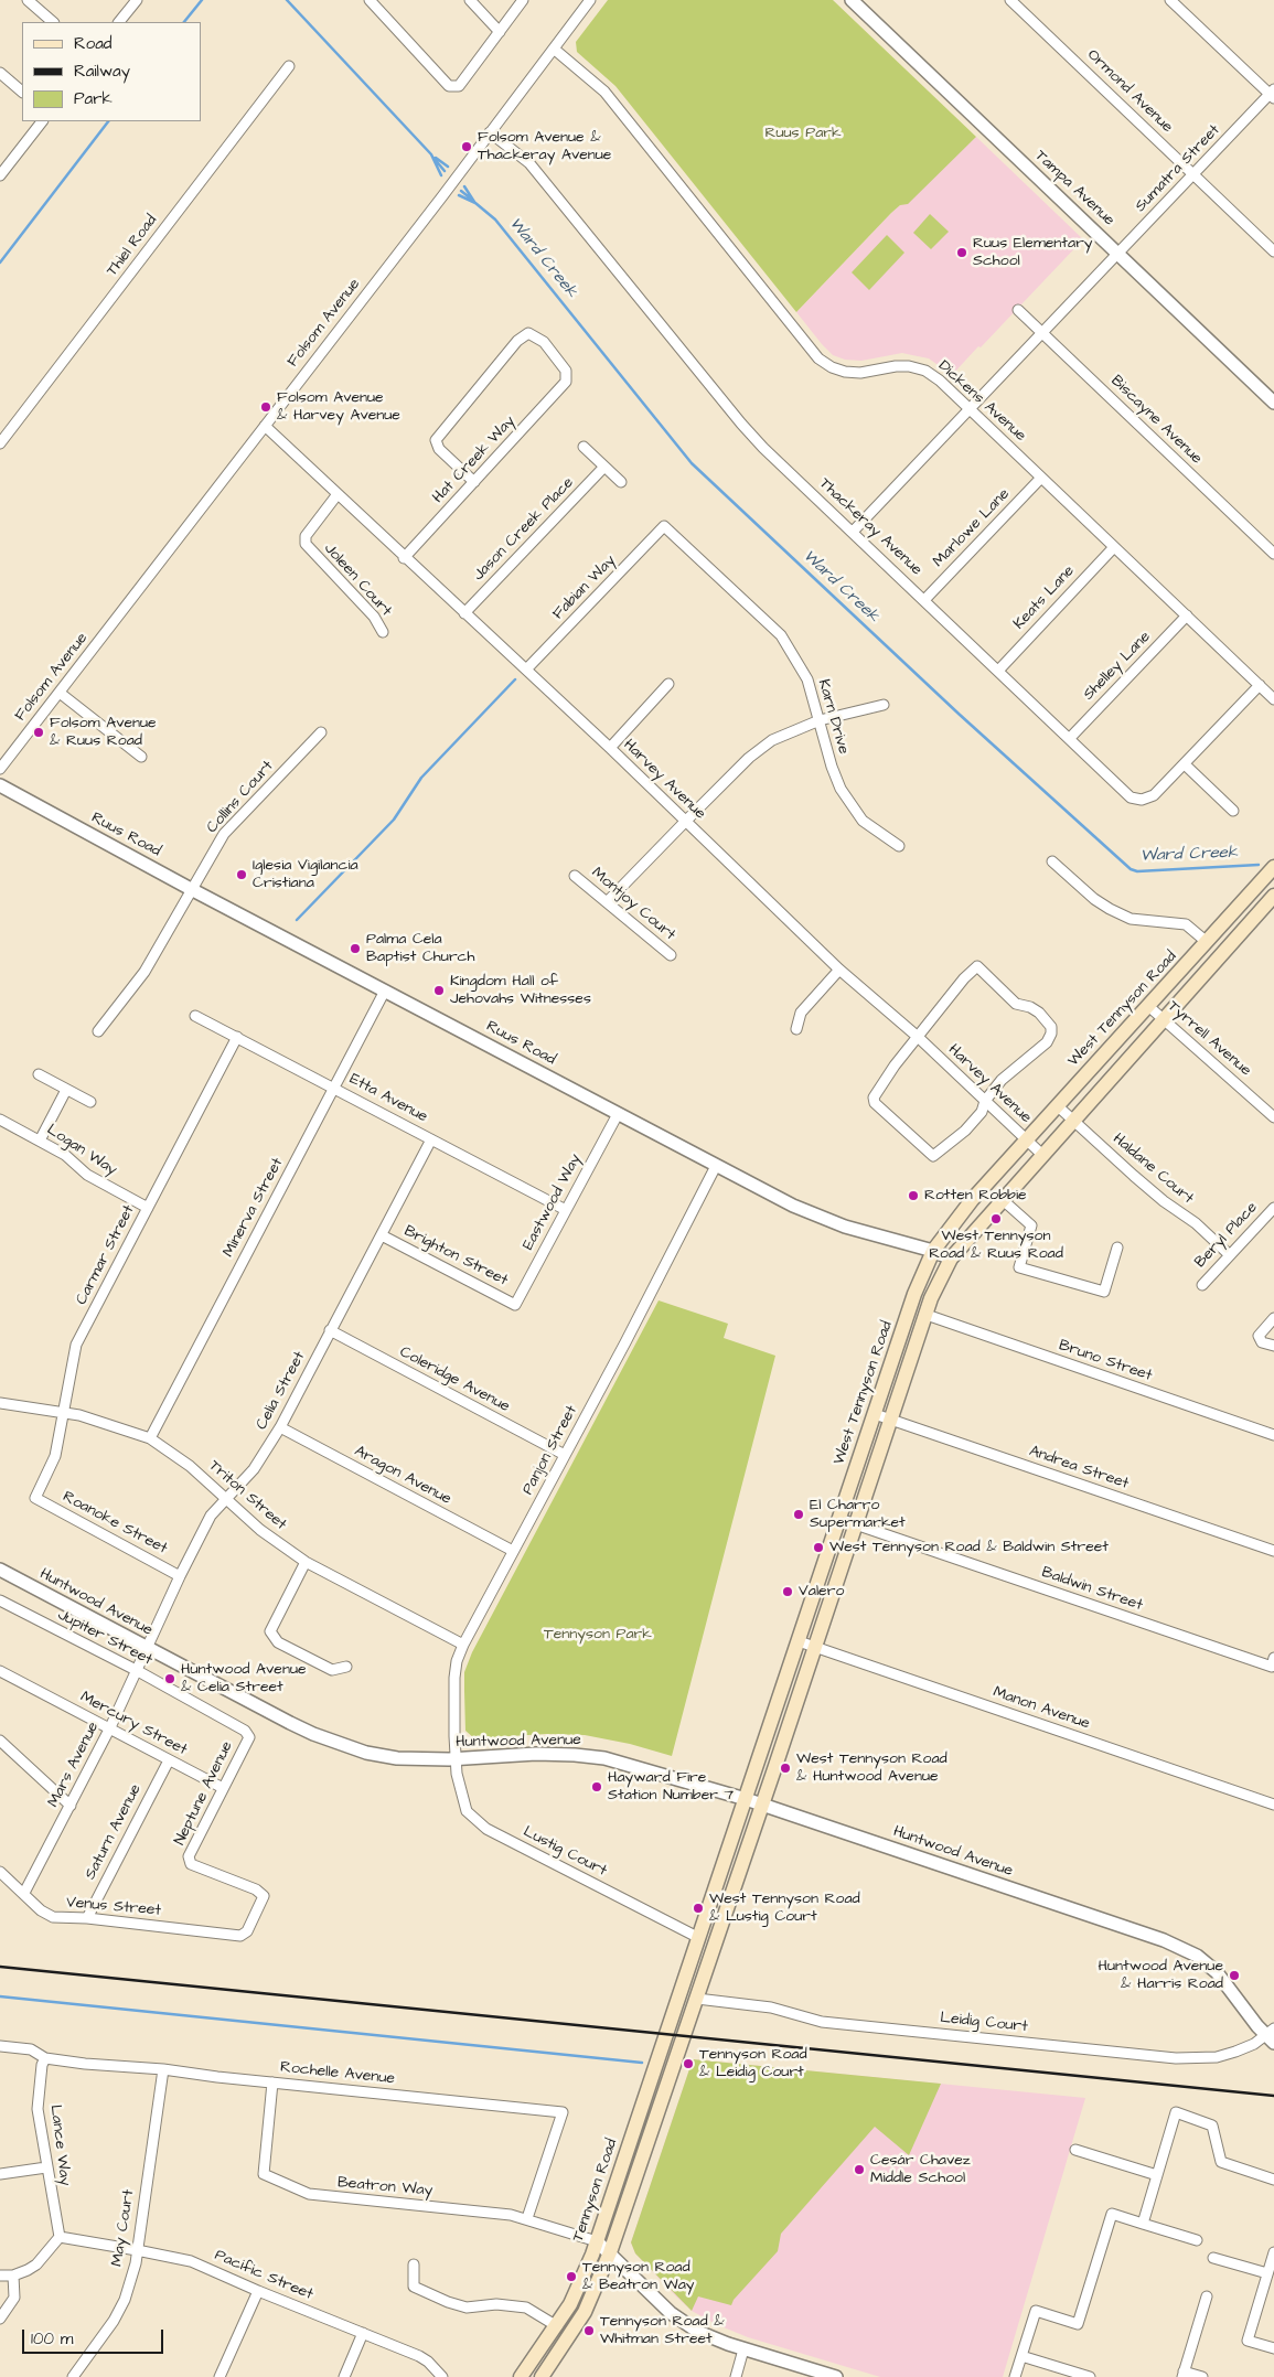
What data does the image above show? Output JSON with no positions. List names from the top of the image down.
{
  "streets": {
    "main road": ["West Tennyson Road", "Tennyson Road"],
    "street": [
      "Ormond Avenue",
      "Sumatra Street",
      "Tampa Avenue",
      "Thiel Road",
      "Folsom Avenue",
      "Dickens Avenue",
      "Biscayne Avenue",
      "Hat Creek Way",
      "Thackeray Avenue",
      "Marlowe Lane",
      "Jason Creek Place",
      "Joleen Court",
      "Fabian Way",
      "Keats Lane",
      "Shelley Lane",
      "Karn Drive",
      "Harvey Avenue",
      "Collins Court",
      "Ruus Road",
      "Montjoy Court",
      "Tyrrell Avenue",
      "Etta Avenue",
      "Logan Way",
      "Haldane Court",
      "Eastwood Way",
      "Minerva Street",
      "Beryl Place",
      "Carmar Street",
      "Brighton Street",
      "Bruno Street",
      "Coleridge Avenue",
      "Celia Street",
      "Panjon Street",
      "Andrea Street",
      "Aragon Avenue",
      "Triton Street",
      "Roanoke Street",
      "Baldwin Street",
      "Huntwood Avenue",
      "Jupiter Street",
      "Manon Avenue",
      "Mercury Street",
      "Mars Avenue",
      "Neptune Avenue",
      "Saturn Avenue",
      "Lustig Court",
      "Venus Street",
      "Leidig Court",
      "Rochelle Avenue",
      "Lance Way",
      "Beatron Way",
      "May Court",
      "Pacific Street"
    ]
  },
  "crossings": [
    ["Ormond Avenue", "Sumatra Street"],
    ["Sumatra Street", "Tampa Avenue"],
    ["Sumatra Street", "Dickens Avenue"],
    ["Sumatra Street", "Biscayne Avenue"],
    ["Sumatra Street", "Thackeray Avenue"],
    ["Folsom Avenue", "Dickens Avenue"],
    ["Folsom Avenue", "Thackeray Avenue"],
    ["Folsom Avenue", "Harvey Avenue"],
    ["Dickens Avenue", "Thackeray Avenue"],
    ["Dickens Avenue", "Marlowe Lane"],
    ["Dickens Avenue", "Keats Lane"],
    ["Dickens Avenue", "Shelley Lane"],
    ["Hat Creek Way", "Harvey Avenue"],
    ["Thackeray Avenue", "Marlowe Lane"],
    ["Thackeray Avenue", "Keats Lane"],
    ["Thackeray Avenue", "Shelley Lane"],
    ["Jason Creek Place", "Harvey Avenue"],
    ["Joleen Court", "Harvey Avenue"],
    ["Fabian Way", "Karn Drive"],
    ["Fabian Way", "Harvey Avenue"],
    ["Harvey Avenue", "West Tennyson Road"],
    ["Collins Court", "Ruus Road"],
    ["Ruus Road", "West Tennyson Road"],
    ["Ruus Road", "Eastwood Way"],
    ["Ruus Road", "Minerva Street"],
    ["Ruus Road", "Panjon Street"],
    ["West Tennyson Road", "Tyrrell Avenue"],
    ["West Tennyson Road", "Haldane Court"],
    ["West Tennyson Road", "Andrea Street"],
    ["West Tennyson Road", "Baldwin Street"],
    ["West Tennyson Road", "Huntwood Avenue"],
    ["West Tennyson Road", "Manon Avenue"],
    ["West Tennyson Road", "Lustig Court"],
    ["West Tennyson Road", "Tennyson Road"],
    ["Etta Avenue", "Eastwood Way"],
    ["Etta Avenue", "Minerva Street"],
    ["Etta Avenue", "Carmar Street"],
    ["Etta Avenue", "Celia Street"],
    ["Logan Way", "Carmar Street"],
    ["Haldane Court", "Beryl Place"],
    ["Eastwood Way", "Brighton Street"],
    ["Minerva Street", "Triton Street"],
    ["Carmar Street", "Triton Street"],
    ["Carmar Street", "Roanoke Street"],
    ["Brighton Street", "Celia Street"],
    ["Coleridge Avenue", "Celia Street"],
    ["Coleridge Avenue", "Panjon Street"],
    ["Celia Street", "Aragon Avenue"],
    ["Celia Street", "Triton Street"],
    ["Celia Street", "Roanoke Street"],
    ["Celia Street", "Huntwood Avenue"],
    ["Celia Street", "Mars Avenue"],
    ["Panjon Street", "Aragon Avenue"],
    ["Panjon Street", "Triton Street"],
    ["Panjon Street", "Huntwood Avenue"],
    ["Panjon Street", "Lustig Court"],
    ["Huntwood Avenue", "Mars Avenue"],
    ["Huntwood Avenue", "Lustig Court"],
    ["Huntwood Avenue", "Leidig Court"],
    ["Jupiter Street", "Mars Avenue"],
    ["Jupiter Street", "Neptune Avenue"],
    ["Mercury Street", "Mars Avenue"],
    ["Mercury Street", "Neptune Avenue"],
    ["Mercury Street", "Saturn Avenue"],
    ["Mars Avenue", "Venus Street"],
    ["Neptune Avenue", "Venus Street"],
    ["Saturn Avenue", "Venus Street"],
    ["Rochelle Avenue", "Lance Way"],
    ["Rochelle Avenue", "Beatron Way"],
    ["Rochelle Avenue", "May Court"],
    ["Lance Way", "Pacific Street"],
    ["Beatron Way", "Tennyson Road"],
    ["May Court", "Pacific Street"]
  ],
  "water": ["Ward Creek"],
  "parks": ["Ruus Park", "Tennyson Park"],
  "places": [
    "Folsom Avenue & Thackeray Avenue",
    "Ruus Elementary School",
    "Folsom Avenue & Harvey Avenue",
    "Folsom Avenue & Ruus Road",
    "Iglesia Vigilancia Cristiana",
    "Palma Cela Baptist Church",
    "Kingdom Hall of Jehovahs Witnesses",
    "Rotten Robbie",
    "West Tennyson Road & Ruus Road",
    "El Charro Supermarket",
    "West Tennyson Road & Baldwin Street",
    "Valero",
    "Huntwood Avenue & Celia Street",
    "West Tennyson Road & Huntwood Avenue",
    "Hayward Fire Station Number 7",
    "West Tennyson Road & Lustig Court",
    "Huntwood Avenue & Harris Road",
    "Tennyson Road & Leidig Court",
    "Cesár Chavez Middle School",
    "Tennyson Road & Beatron Way",
    "Tennyson Road & Whitman Street"
  ],
  "legend": ["Road", "Railway", "Park"],
  "scale_bar": "100 m"
}
